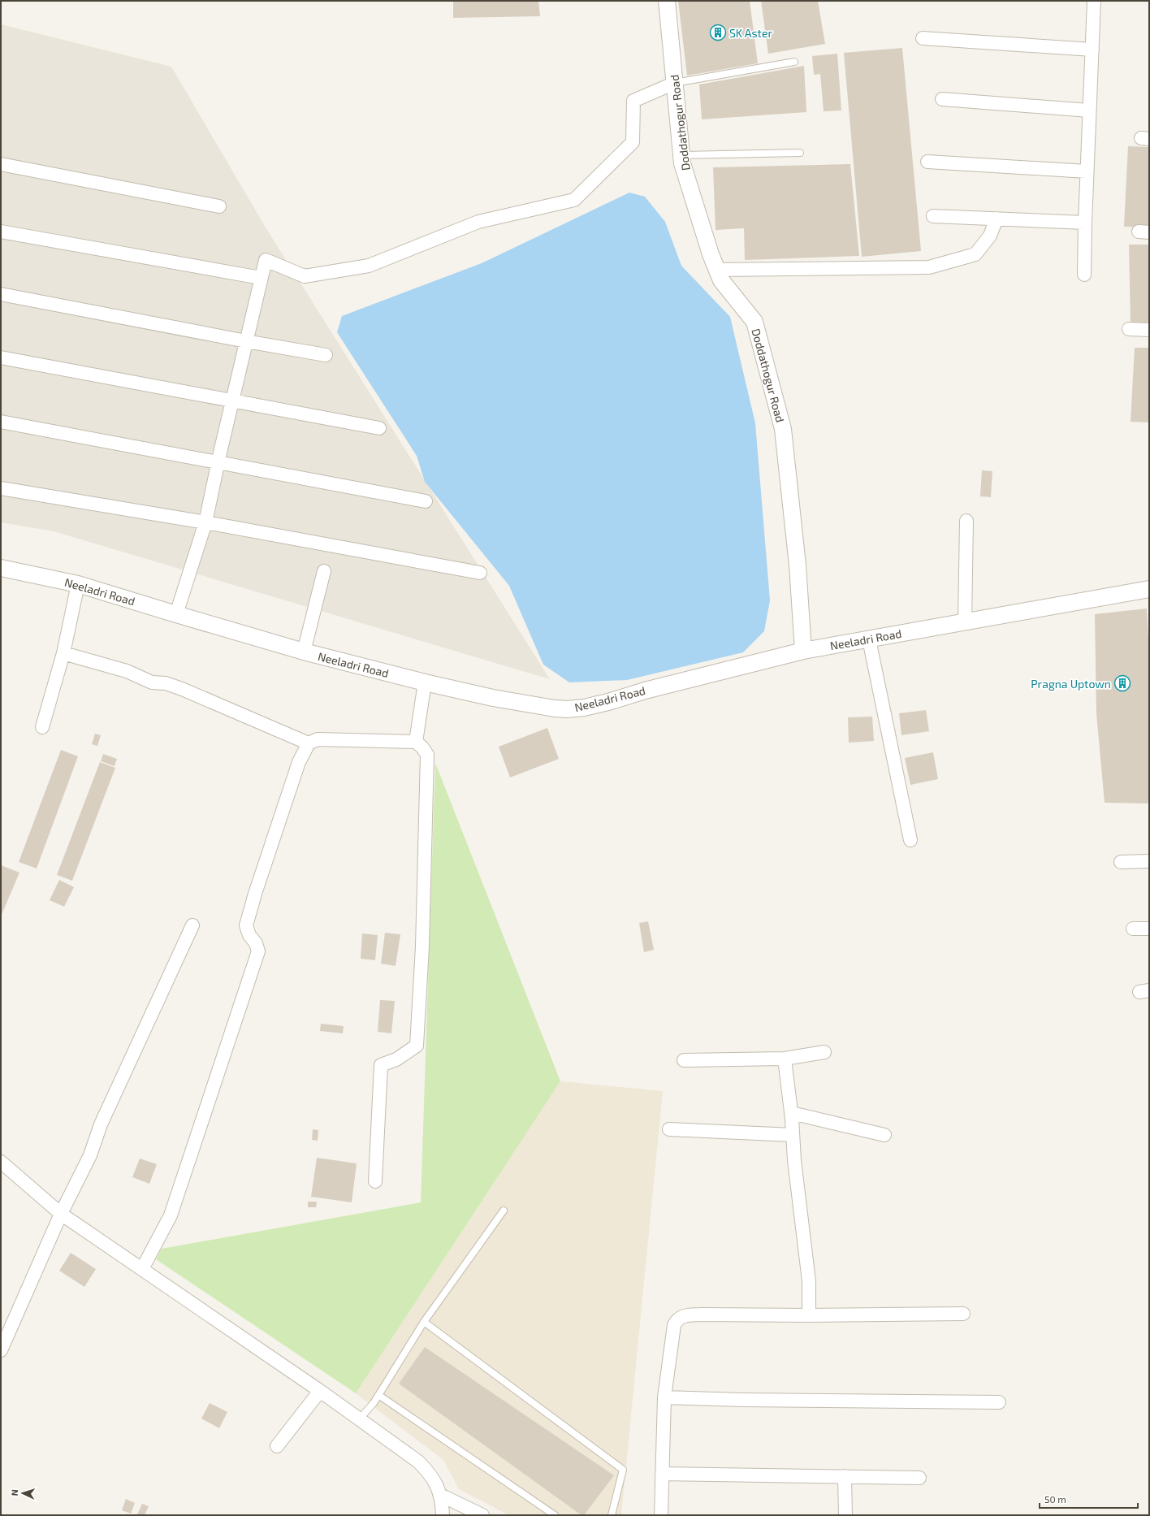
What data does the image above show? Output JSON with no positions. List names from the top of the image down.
{
  "streets": {
    "street": ["Doddathogur Road", "Neeladri Road"]
  },
  "crossings": [
    ["Doddathogur Road", "Neeladri Road"]
  ],
  "places": {
    "building": ["SK Aster", "Pragna Uptown"]
  },
  "scale_bar": "50 m",
  "north": "left"
}
